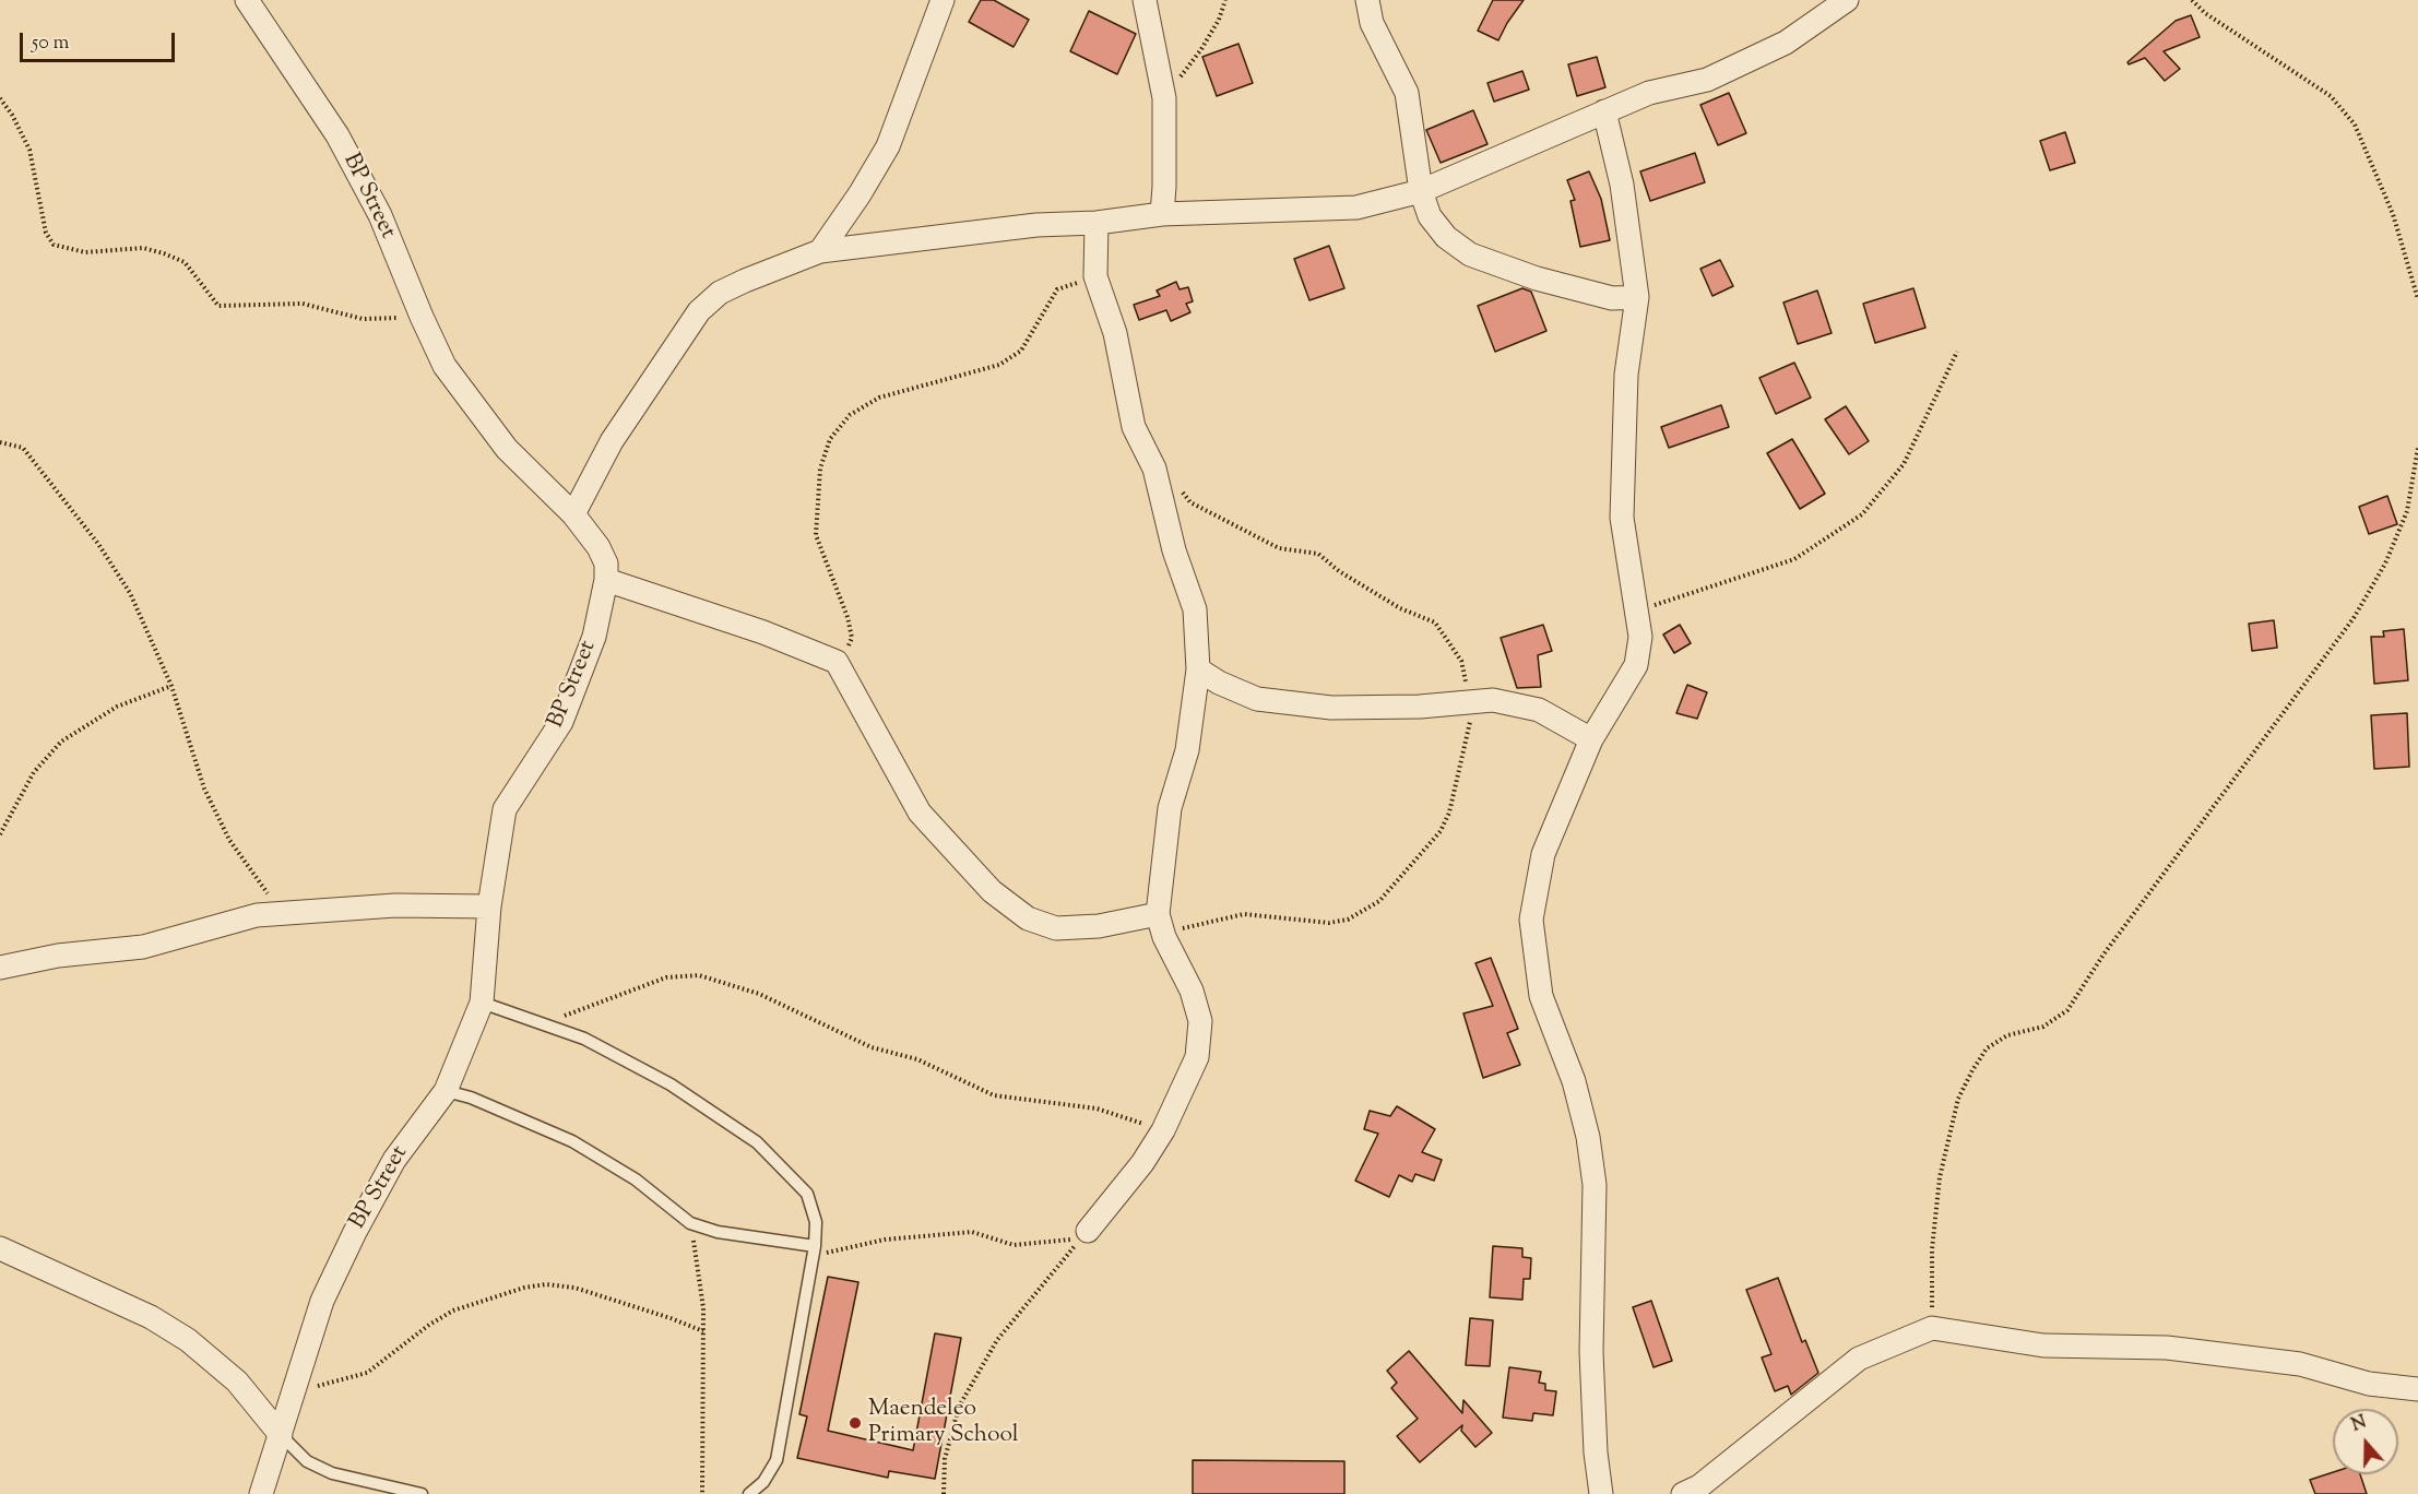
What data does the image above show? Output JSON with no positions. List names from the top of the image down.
{
  "streets": {
    "street": ["BP Street"]
  },
  "places": ["Maendeleo Primary School"],
  "scale_bar": "50 m",
  "north": "top"
}
